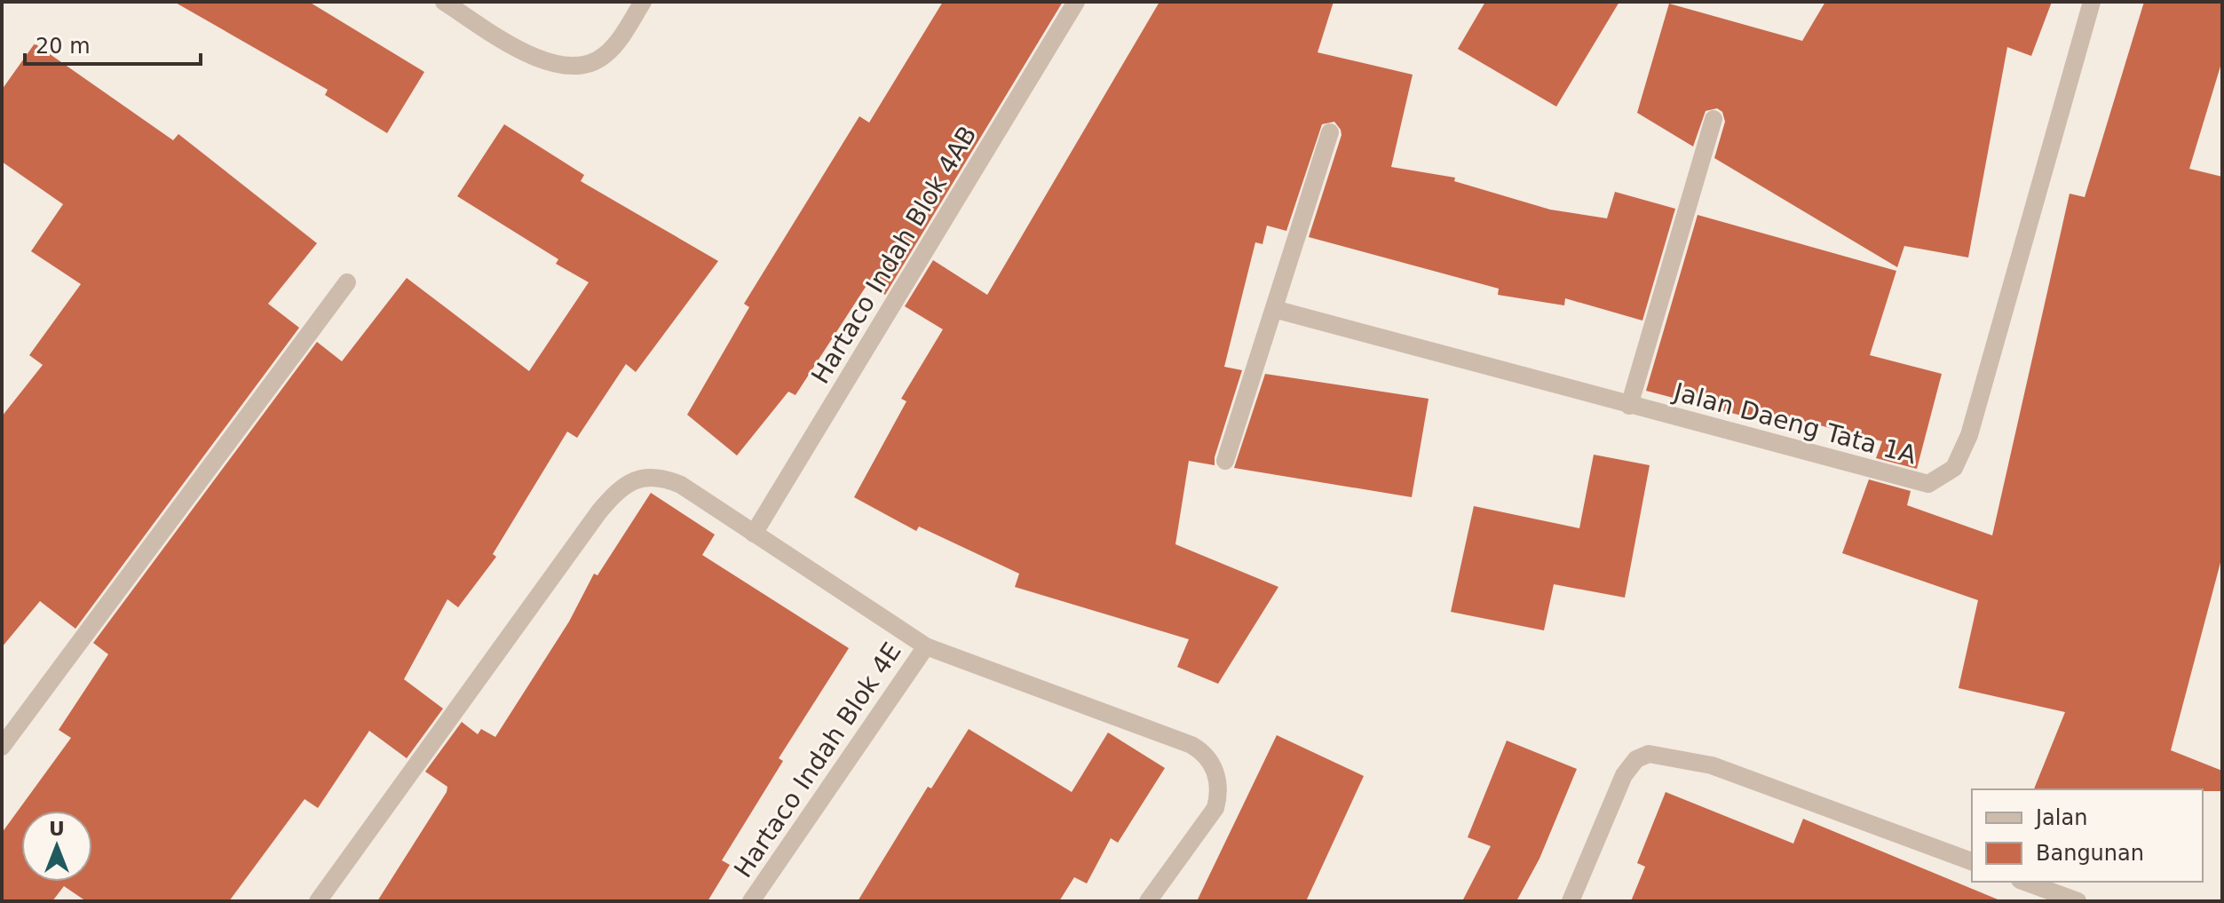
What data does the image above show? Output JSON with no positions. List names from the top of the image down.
{
  "streets": {
    "street": ["Hartaco Indah Blok 4AB", "Jalan Daeng Tata 1A", "Hartaco Indah Blok 4E"]
  },
  "legend": ["Jalan", "Bangunan"],
  "scale_bar": "20 m",
  "north": "top"
}
